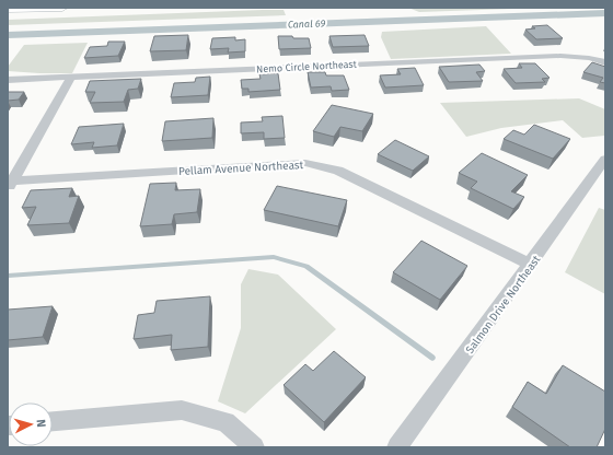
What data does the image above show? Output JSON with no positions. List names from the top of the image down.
{
  "streets": {
    "street": ["Nemo Circle Northeast", "Pellam Avenue Northeast", "Salmon Drive Northeast"]
  },
  "crossings": [
    ["Pellam Avenue Northeast", "Salmon Drive Northeast"]
  ],
  "water": ["Canal 69"],
  "north": "right"
}
